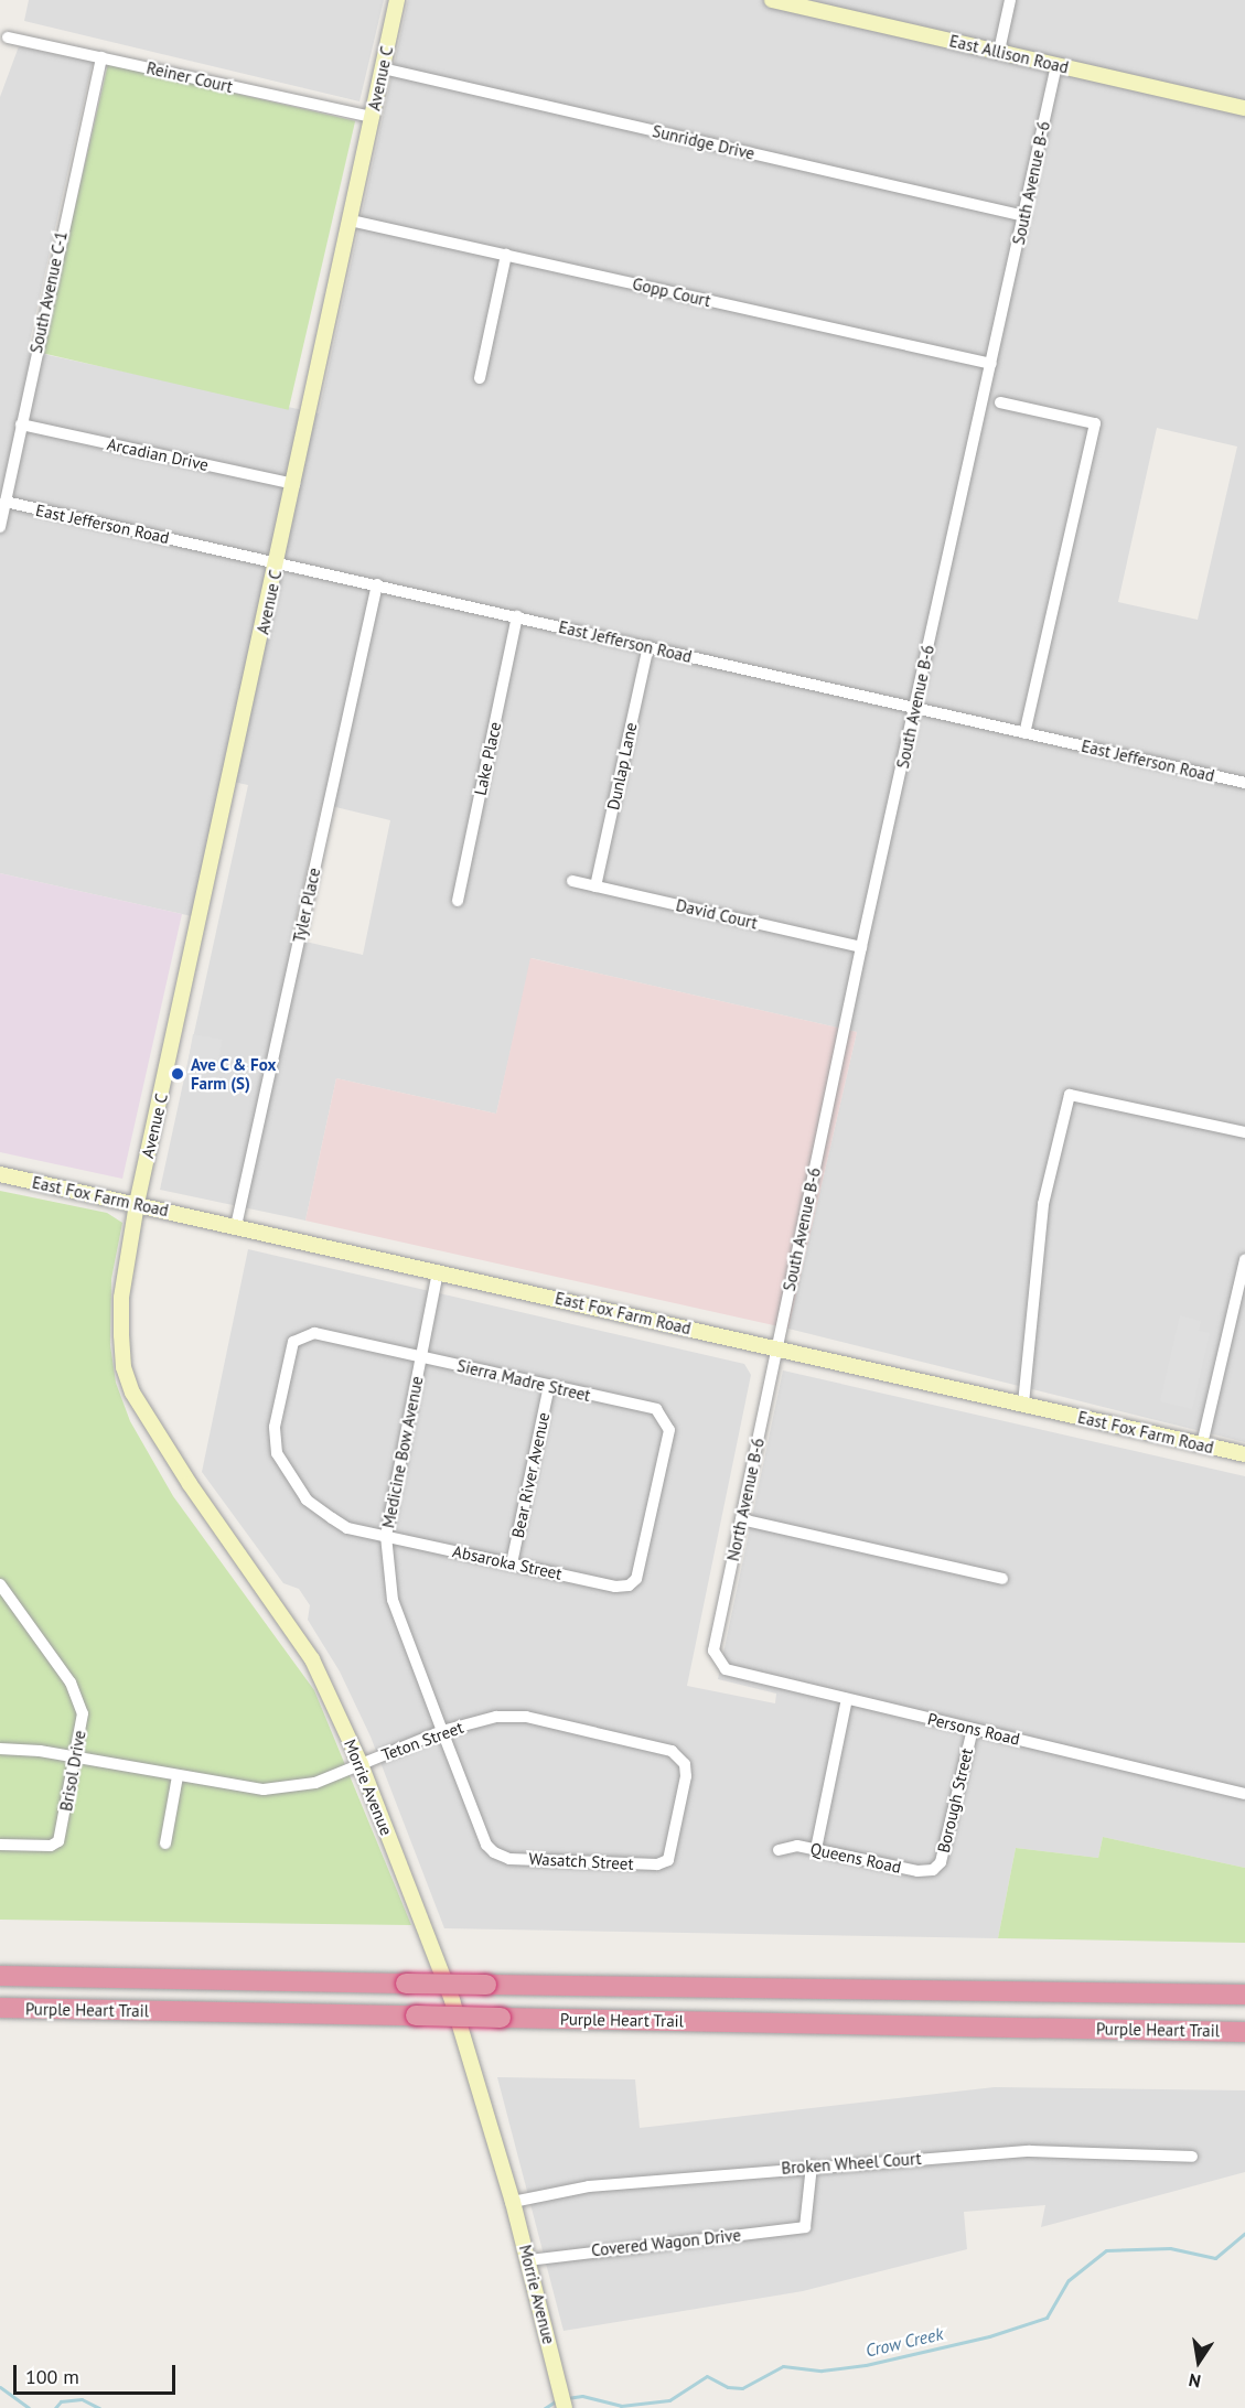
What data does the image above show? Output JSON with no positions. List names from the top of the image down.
{
  "streets": {
    "highway": ["Purple Heart Trail"],
    "main road": [
      "East Allison Road",
      "Avenue C",
      "East Fox Farm Road",
      "Morrie Avenue"
    ],
    "street": [
      "Reiner Court",
      "Sunridge Drive",
      "South Avenue B-6",
      "South Avenue C-1",
      "Gopp Court",
      "Arcadian Drive",
      "East Jefferson Road",
      "Lake Place",
      "Dunlap Lane",
      "Tyler Place",
      "David Court",
      "Sierra Madre Street",
      "Medicine Bow Avenue",
      "Bear River Avenue",
      "North Avenue B-6",
      "Absaroka Street",
      "Persons Road",
      "Teton Street",
      "Brisol Drive",
      "Borough Street",
      "Queens Road",
      "Wasatch Street",
      "Broken Wheel Court",
      "Covered Wagon Drive"
    ]
  },
  "crossings": [
    ["East Allison Road", "South Avenue B-6"],
    ["Reiner Court", "Avenue C"],
    ["Reiner Court", "South Avenue C-1"],
    ["Avenue C", "Sunridge Drive"],
    ["Avenue C", "Gopp Court"],
    ["Avenue C", "Arcadian Drive"],
    ["Avenue C", "East Jefferson Road"],
    ["Avenue C", "East Fox Farm Road"],
    ["Avenue C", "Morrie Avenue"],
    ["Sunridge Drive", "South Avenue B-6"],
    ["South Avenue B-6", "Gopp Court"],
    ["South Avenue B-6", "East Jefferson Road"],
    ["South Avenue B-6", "David Court"],
    ["South Avenue B-6", "East Fox Farm Road"],
    ["South Avenue B-6", "North Avenue B-6"],
    ["South Avenue C-1", "Arcadian Drive"],
    ["South Avenue C-1", "East Jefferson Road"],
    ["East Jefferson Road", "Lake Place"],
    ["East Jefferson Road", "Dunlap Lane"],
    ["East Jefferson Road", "Tyler Place"],
    ["Dunlap Lane", "David Court"],
    ["Tyler Place", "East Fox Farm Road"],
    ["East Fox Farm Road", "Medicine Bow Avenue"],
    ["East Fox Farm Road", "North Avenue B-6"],
    ["East Fox Farm Road", "Morrie Avenue"],
    ["Sierra Madre Street", "Medicine Bow Avenue"],
    ["Sierra Madre Street", "Bear River Avenue"],
    ["Sierra Madre Street", "Absaroka Street"],
    ["Medicine Bow Avenue", "Absaroka Street"],
    ["Medicine Bow Avenue", "Teton Street"],
    ["Medicine Bow Avenue", "Wasatch Street"],
    ["Bear River Avenue", "Absaroka Street"],
    ["North Avenue B-6", "Persons Road"],
    ["Persons Road", "Borough Street"],
    ["Teton Street", "Brisol Drive"],
    ["Teton Street", "Morrie Avenue"],
    ["Teton Street", "Wasatch Street"],
    ["Morrie Avenue", "Broken Wheel Court"],
    ["Morrie Avenue", "Covered Wagon Drive"],
    ["Borough Street", "Queens Road"],
    ["Broken Wheel Court", "Covered Wagon Drive"]
  ],
  "water": ["Crow Creek"],
  "places": ["Ave C & Fox Farm (S)"],
  "scale_bar": "100 m",
  "north": "bottom"
}
